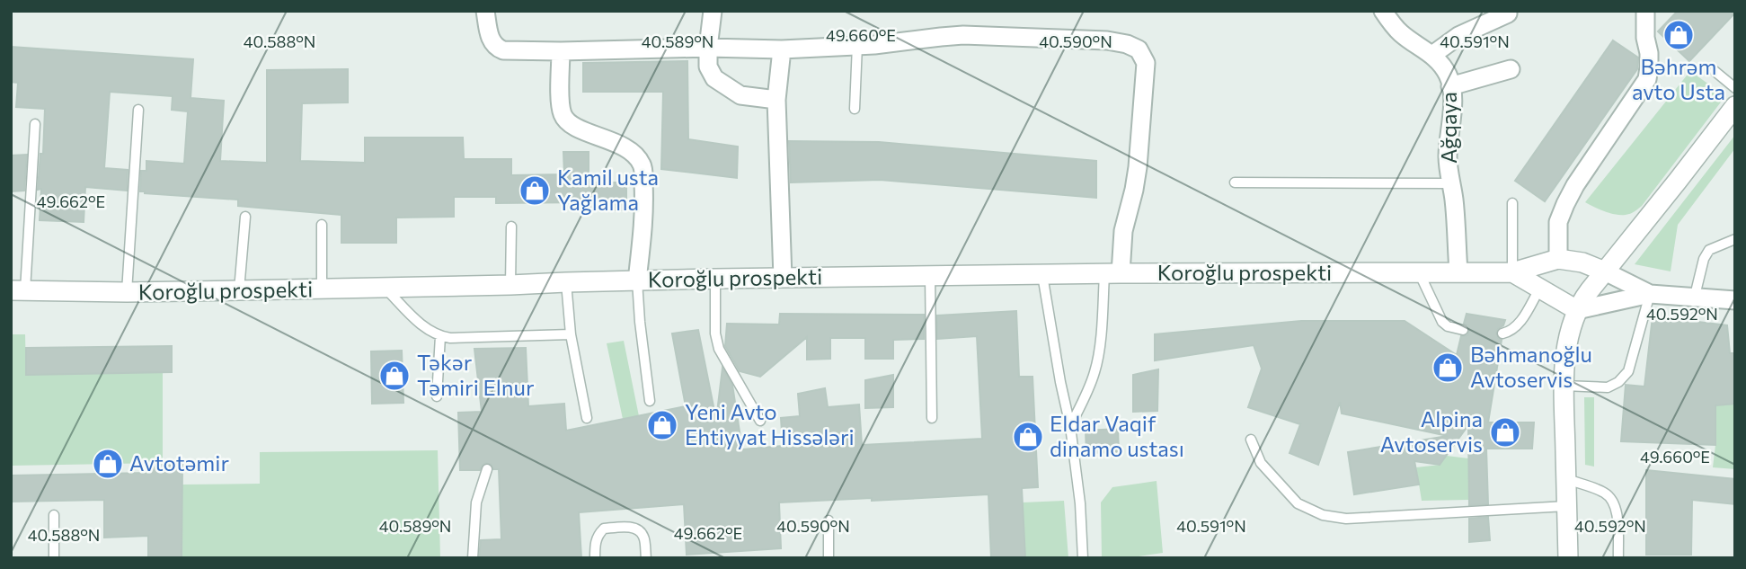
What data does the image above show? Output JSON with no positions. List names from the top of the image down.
{
  "streets": {
    "street": ["Ağqaya", "Koroğlu prospekti"]
  },
  "crossings": [
    ["Ağqaya", "Koroğlu prospekti"]
  ],
  "places": {
    "shop": [
      "Bəhrəm avto Usta",
      "Kamil usta Yağlama",
      "Bəhmanoğlu Avtoservis",
      "Təkər Təmiri Elnur",
      "Yeni Avto Ehtiyyat Hissələri",
      "Alpina Avtoservis",
      "Eldar Vaqif dinamo ustası",
      "Avtotəmir"
    ]
  },
  "coordinates": [
    "49.660°E",
    "40.588°N",
    "40.589°N",
    "40.590°N",
    "40.591°N",
    "49.662°E",
    "40.592°N"
  ]
}
